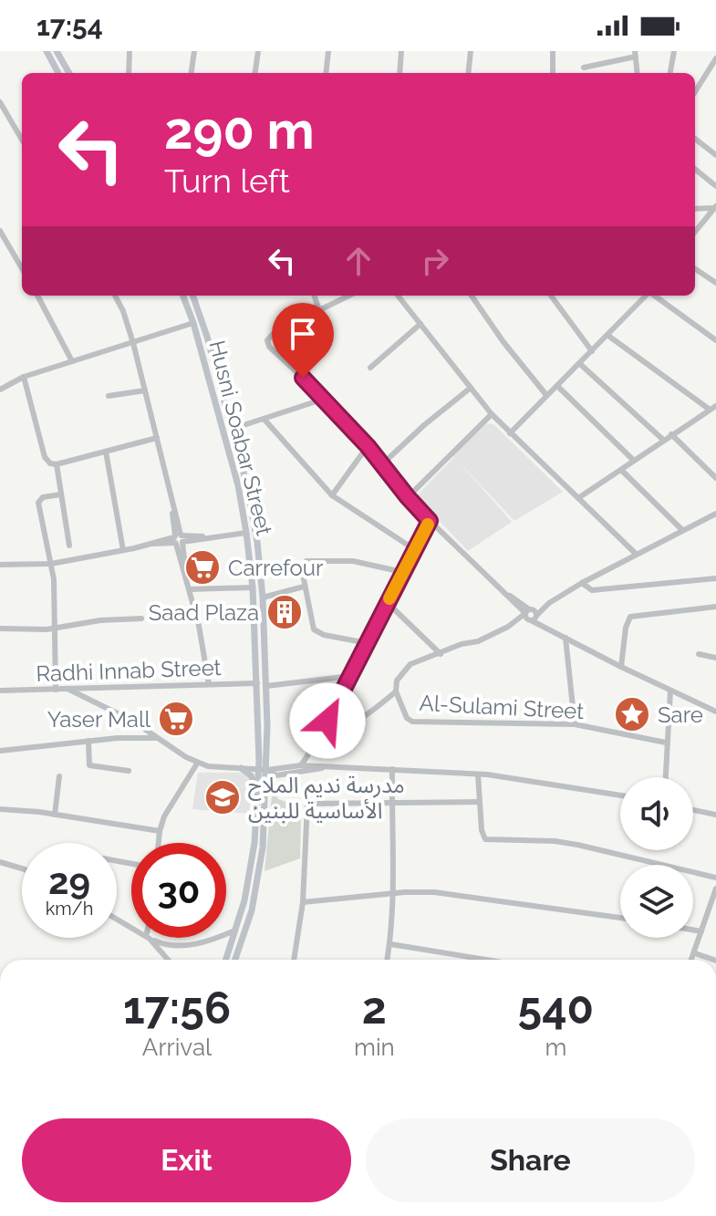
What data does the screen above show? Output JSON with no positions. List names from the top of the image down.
{
  "streets": {
    "main road": ["Husni Soabar Street"],
    "street": ["Radhi Innab Street", "Al-Sulami Street"]
  },
  "crossings": [
    ["Husni Soabar Street", "Radhi Innab Street"]
  ],
  "places": {
    "supermarket": ["Carrefour", "Yaser Mall"],
    "building": ["Saad Plaza"],
    "place": ["Sare"],
    "school or university": ["مدرسة نديم الملاح الأساسية للبنين"]
  },
  "page": {
    "status": "17:54",
    "turn": ["290 m", "Turn left"],
    "speed": "29 km/h",
    "limit": "30",
    "eta": [
      "17:56",
      "Arrival",
      "2",
      "min",
      "540",
      "m"
    ],
    "buttons": ["Exit", "Share"]
  }
}
